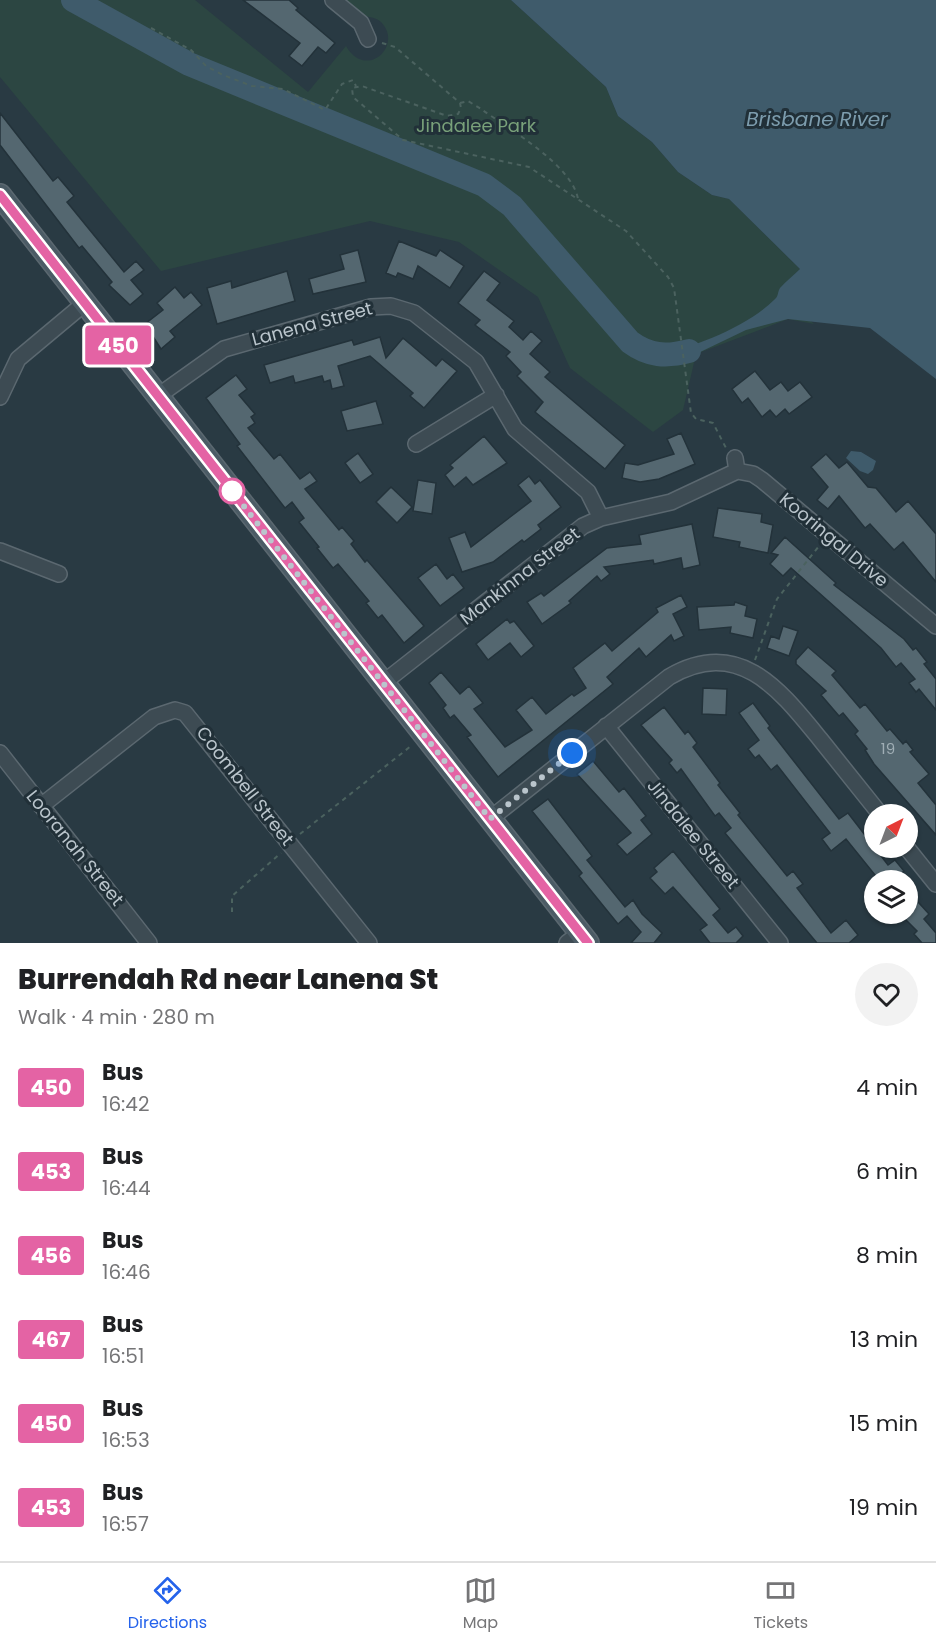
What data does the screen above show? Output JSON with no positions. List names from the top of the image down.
{
  "streets": {
    "street": [
      "Lanena Street",
      "Kooringal Drive",
      "Mankinna Street",
      "Coombell Street",
      "Jindalee Street",
      "Looranah Street"
    ]
  },
  "crossings": [
    ["Lanena Street", "Mankinna Street"],
    ["Kooringal Drive", "Mankinna Street"],
    ["Coombell Street", "Looranah Street"]
  ],
  "water": ["Brisbane River"],
  "parks": ["Jindalee Park"],
  "lines": ["bus line 450"],
  "house_numbers": ["19"],
  "north": "top right",
  "page": {
    "on_map": "450",
    "heading": ["Burrendah Rd near Lanena St", "Walk · 4 min · 280 m"],
    "list": [
      {
        "mark": "450",
        "name": "Bus",
        "note": "16:42",
        "value": "4 min"
      },
      {
        "mark": "453",
        "name": "Bus",
        "note": "16:44",
        "value": "6 min"
      },
      {
        "mark": "456",
        "name": "Bus",
        "note": "16:46",
        "value": "8 min"
      },
      {
        "mark": "467",
        "name": "Bus",
        "note": "16:51",
        "value": "13 min"
      },
      {
        "mark": "450",
        "name": "Bus",
        "note": "16:53",
        "value": "15 min"
      },
      {
        "mark": "453",
        "name": "Bus",
        "note": "16:57",
        "value": "19 min"
      }
    ],
    "tabs": ["Directions", "Map", "Tickets"]
  }
}
